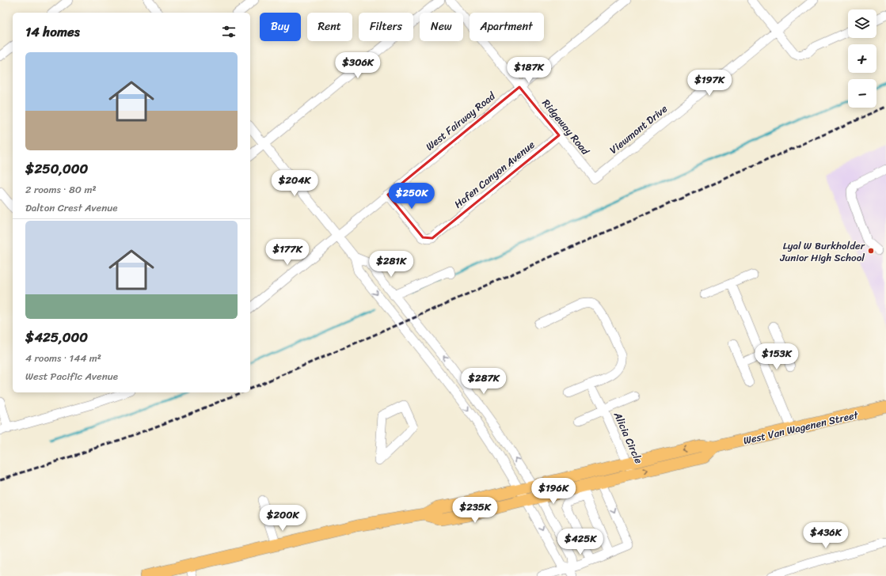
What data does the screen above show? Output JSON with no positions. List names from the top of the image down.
{
  "streets": {
    "main road": ["West Van Wagenen Street"],
    "street": [
      "West Fairway Road",
      "Ridgeway Road",
      "Viewmont Drive",
      "Hafen Canyon Avenue",
      "Alicia Circle"
    ]
  },
  "crossings": [
    ["West Fairway Road", "Ridgeway Road"],
    ["West Fairway Road", "Hafen Canyon Avenue"],
    ["Ridgeway Road", "Viewmont Drive"],
    ["Ridgeway Road", "Hafen Canyon Avenue"],
    ["West Van Wagenen Street", "Alicia Circle"]
  ],
  "places": ["Lyal W Burkholder Junior High School"],
  "page": {
    "map_buttons": ["+", "−"],
    "chip": [
      "Buy",
      "Rent",
      "Filters",
      "New",
      "Apartment"
    ],
    "heading": "14 homes",
    "list": [
      {
        "name": "$250,000",
        "note": "2 rooms · 80 m² · Dalton Crest Avenue"
      },
      {
        "name": "$425,000",
        "note": "4 rooms · 144 m² · West Pacific Avenue"
      }
    ],
    "price": [
      "$306K",
      "$187K",
      "$197K",
      "$204K",
      "$250K",
      "$177K",
      "$281K",
      "$153K",
      "$287K",
      "$196K",
      "$235K",
      "$200K",
      "$436K",
      "$425K"
    ]
  }
}
